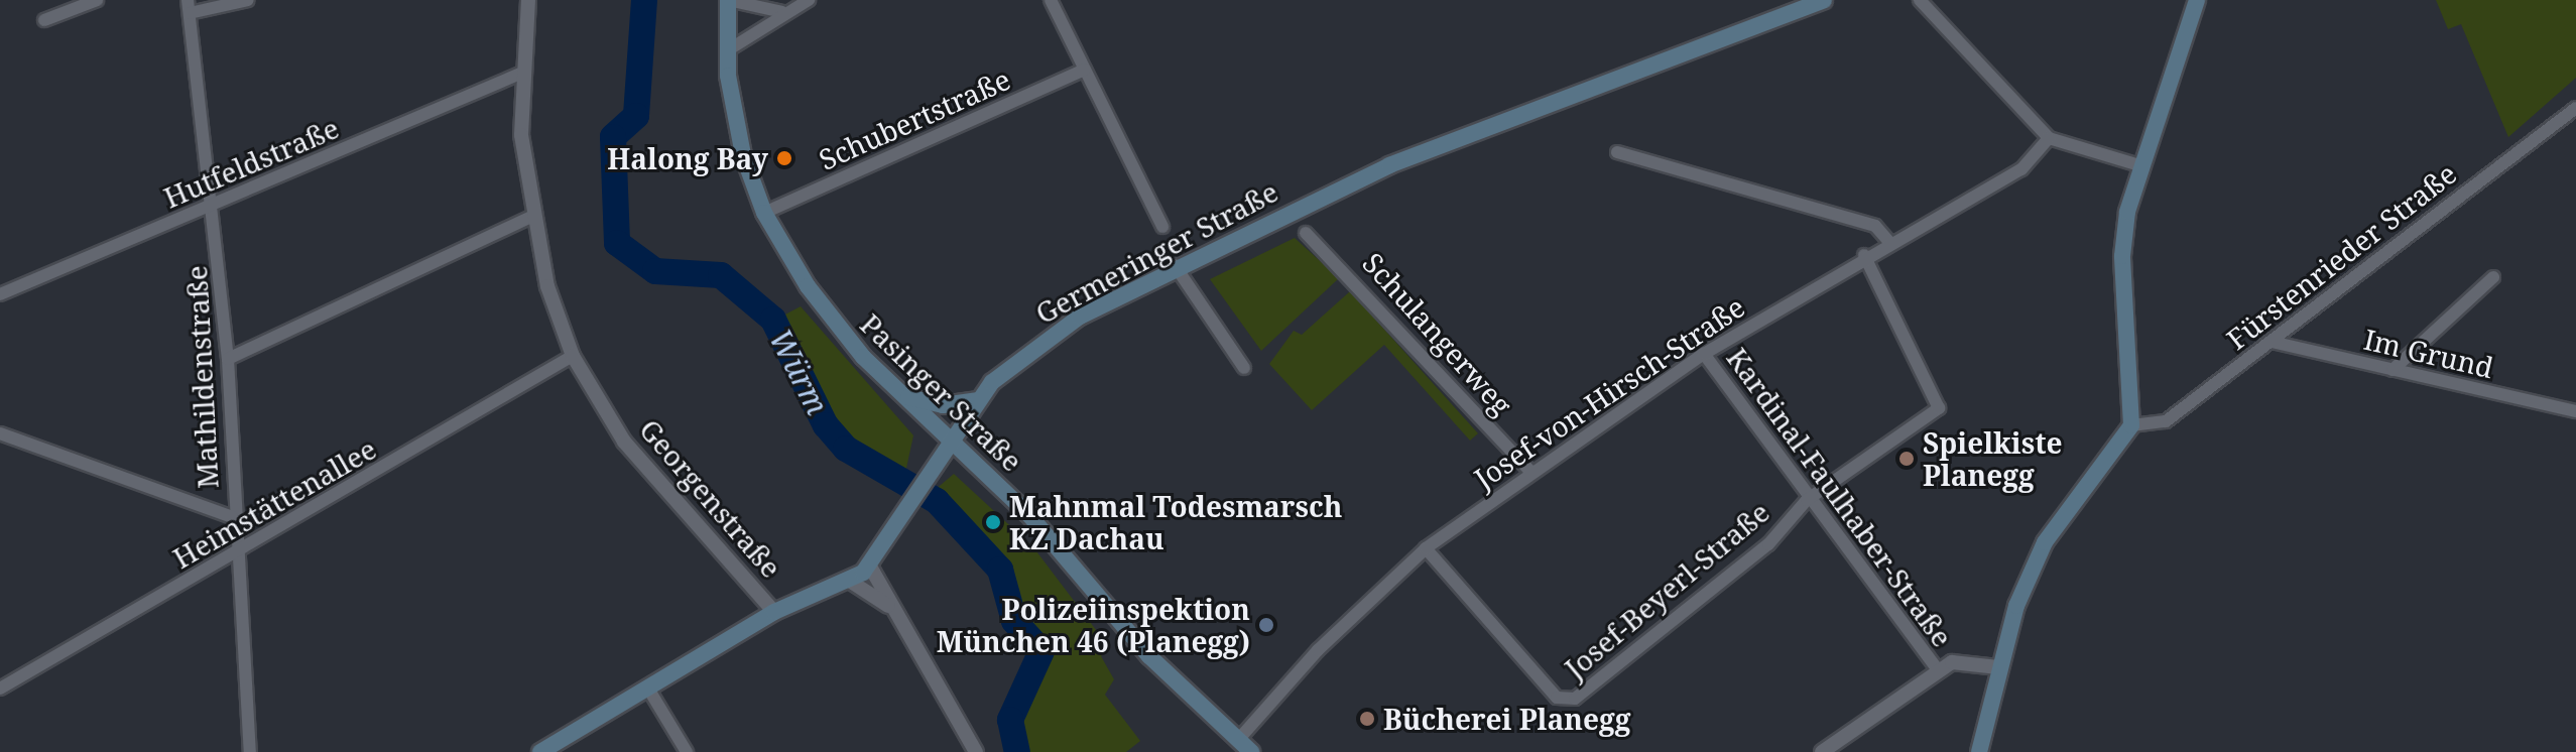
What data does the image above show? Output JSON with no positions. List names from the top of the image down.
{
  "streets": {
    "main road": ["Germeringer Straße", "Pasinger Straße"],
    "street": [
      "Schubertstraße",
      "Hutfeldstraße",
      "Fürstenrieder Straße",
      "Schulangerweg",
      "Im Grund",
      "Mathildenstraße",
      "Josef-von-Hirsch-Straße",
      "Kardinal-Faulhaber-Straße",
      "Georgenstraße",
      "Heimstättenallee",
      "Josef-Beyerl-Straße"
    ]
  },
  "crossings": [
    ["Schubertstraße", "Pasinger Straße"],
    ["Hutfeldstraße", "Mathildenstraße"],
    ["Hutfeldstraße", "Georgenstraße"],
    ["Germeringer Straße", "Pasinger Straße"],
    ["Germeringer Straße", "Georgenstraße"],
    ["Fürstenrieder Straße", "Im Grund"],
    ["Schulangerweg", "Josef-von-Hirsch-Straße"],
    ["Mathildenstraße", "Heimstättenallee"],
    ["Pasinger Straße", "Josef-von-Hirsch-Straße"],
    ["Josef-von-Hirsch-Straße", "Kardinal-Faulhaber-Straße"],
    ["Josef-von-Hirsch-Straße", "Josef-Beyerl-Straße"],
    ["Kardinal-Faulhaber-Straße", "Josef-Beyerl-Straße"],
    ["Georgenstraße", "Heimstättenallee"]
  ],
  "water": ["Würm"],
  "places": [
    "Halong Bay",
    "Spielkiste Planegg",
    "Mahnmal Todesmarsch KZ Dachau",
    "Polizeiinspektion München 46 (Planegg)",
    "Bücherei Planegg"
  ]
}
